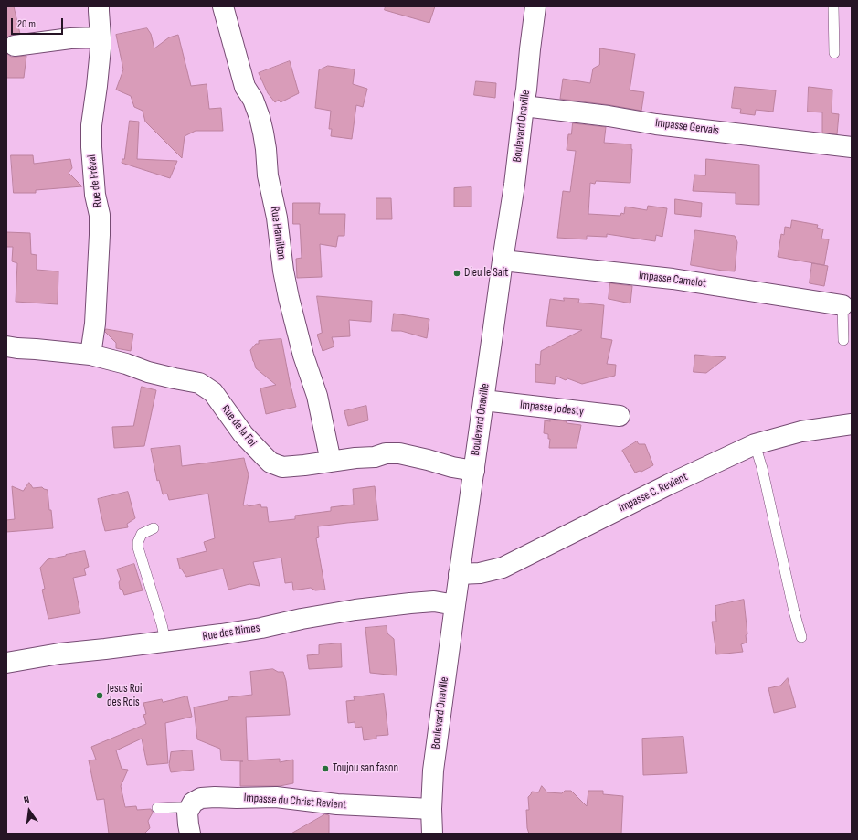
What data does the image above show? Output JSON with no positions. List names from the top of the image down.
{
  "streets": {
    "street": [
      "Boulevard Onaville",
      "Impasse Gervais",
      "Rue de Préval",
      "Rue Hamilton",
      "Impasse Camelot",
      "Impasse Jodesty",
      "Rue de la Foi",
      "Impasse C. Revient",
      "Rue des Nimes",
      "Impasse du Christ Revient"
    ]
  },
  "crossings": [
    ["Boulevard Onaville", "Impasse Gervais"],
    ["Boulevard Onaville", "Impasse Camelot"],
    ["Boulevard Onaville", "Impasse Jodesty"],
    ["Boulevard Onaville", "Rue de la Foi"],
    ["Boulevard Onaville", "Impasse C. Revient"],
    ["Boulevard Onaville", "Rue des Nimes"],
    ["Boulevard Onaville", "Impasse du Christ Revient"],
    ["Rue de Préval", "Rue de la Foi"],
    ["Rue Hamilton", "Rue de la Foi"]
  ],
  "places": ["Dieu le Sait", "Jesus Roi des Rois", "Toujou san fason"],
  "scale_bar": "20 m",
  "north": "top"
}
